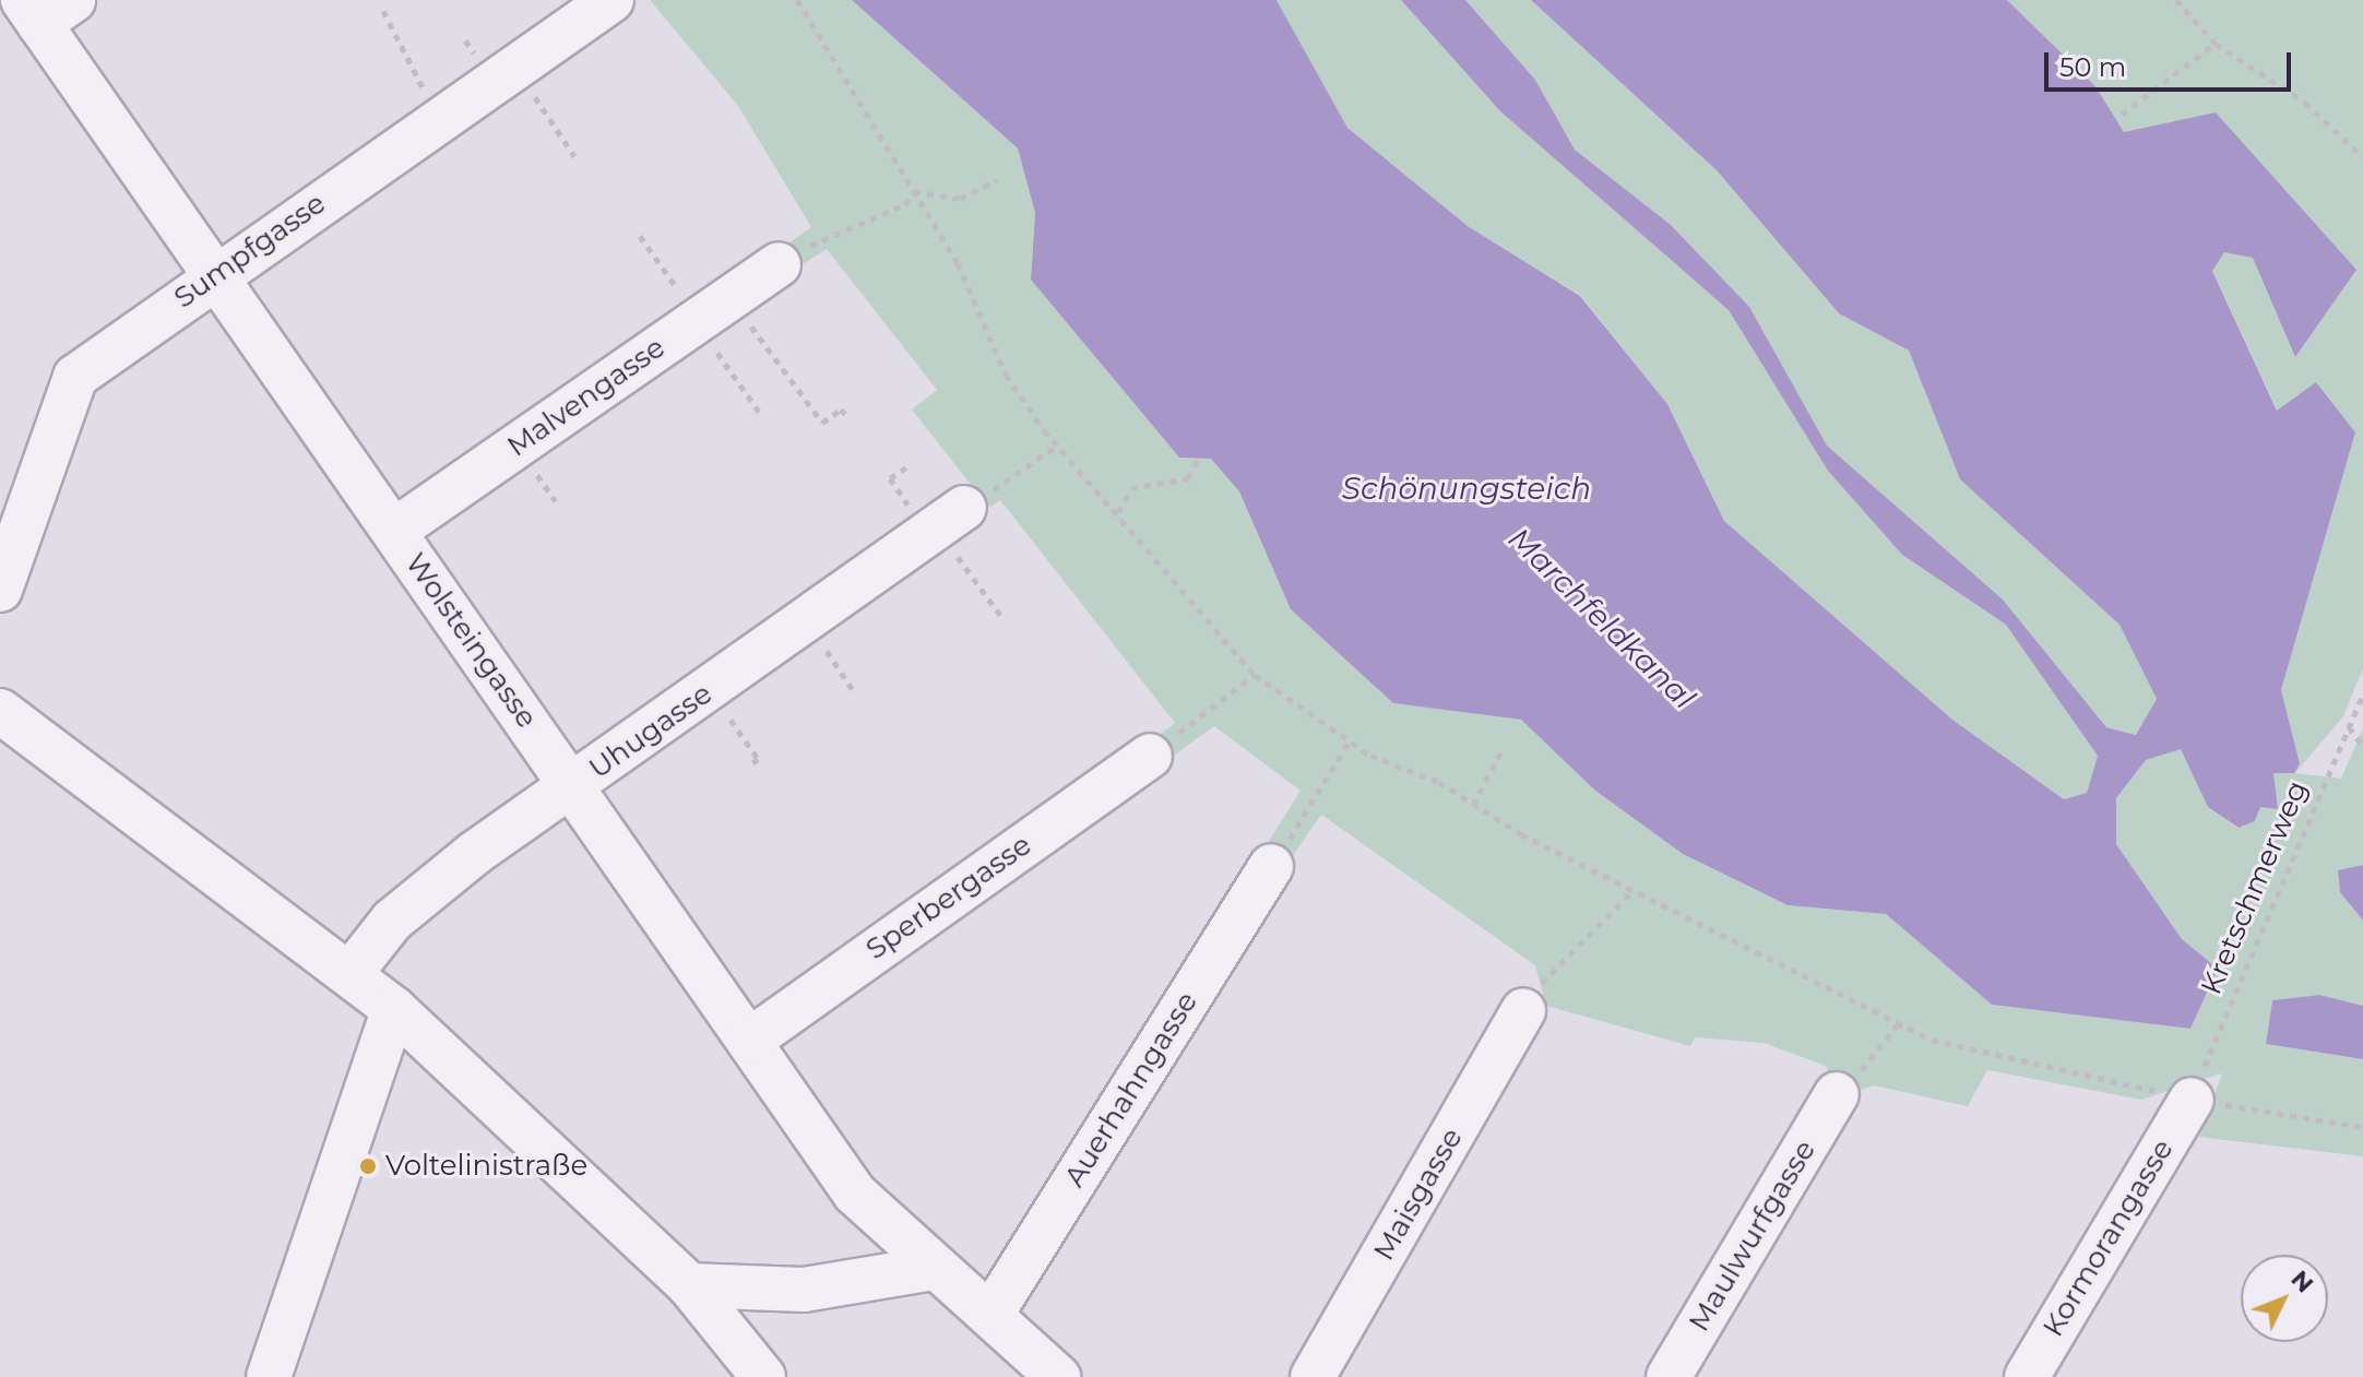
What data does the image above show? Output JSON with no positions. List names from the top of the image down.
{
  "streets": {
    "street": [
      "Sumpfgasse",
      "Malvengasse",
      "Wolsteingasse",
      "Uhugasse",
      "Sperbergasse",
      "Auerhahngasse",
      "Maisgasse",
      "Maulwurfgasse",
      "Kormorangasse"
    ],
    "path": ["Kretschmerweg"]
  },
  "crossings": [
    ["Sumpfgasse", "Wolsteingasse"],
    ["Malvengasse", "Wolsteingasse"],
    ["Wolsteingasse", "Uhugasse"],
    ["Wolsteingasse", "Sperbergasse"],
    ["Kretschmerweg", "Kormorangasse"]
  ],
  "water": ["Schönungsteich", "Marchfeldkanal"],
  "places": ["Voltelinistraße"],
  "scale_bar": "50 m",
  "north": "top right"
}
